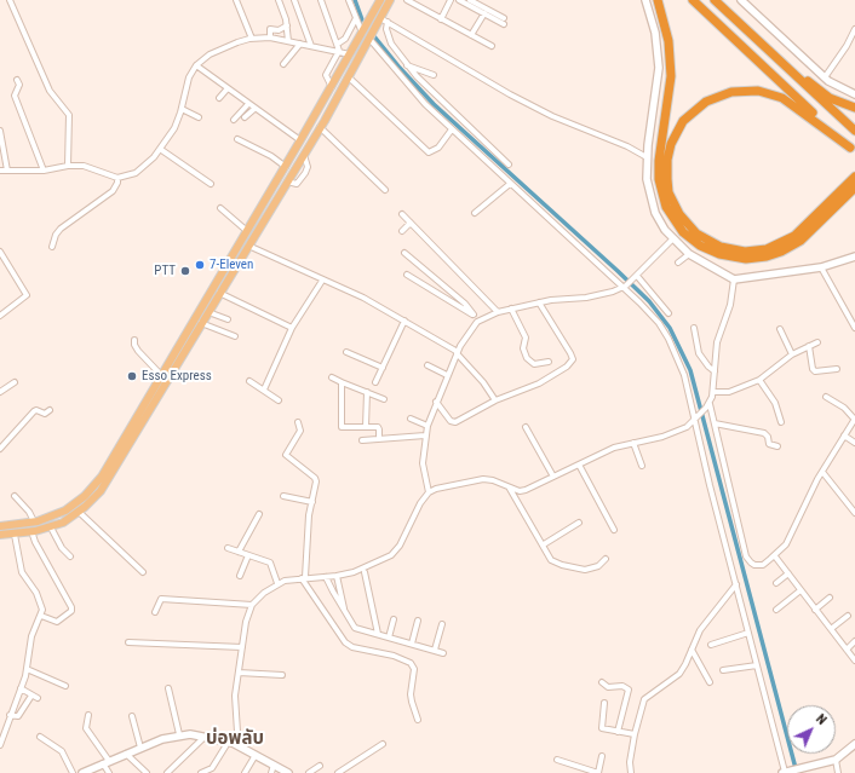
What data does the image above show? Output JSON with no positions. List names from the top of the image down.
{
  "districts": ["บ่อพลับ"],
  "places": ["7-Eleven", "PTT", "Esso Express"],
  "north": "top right"
}
